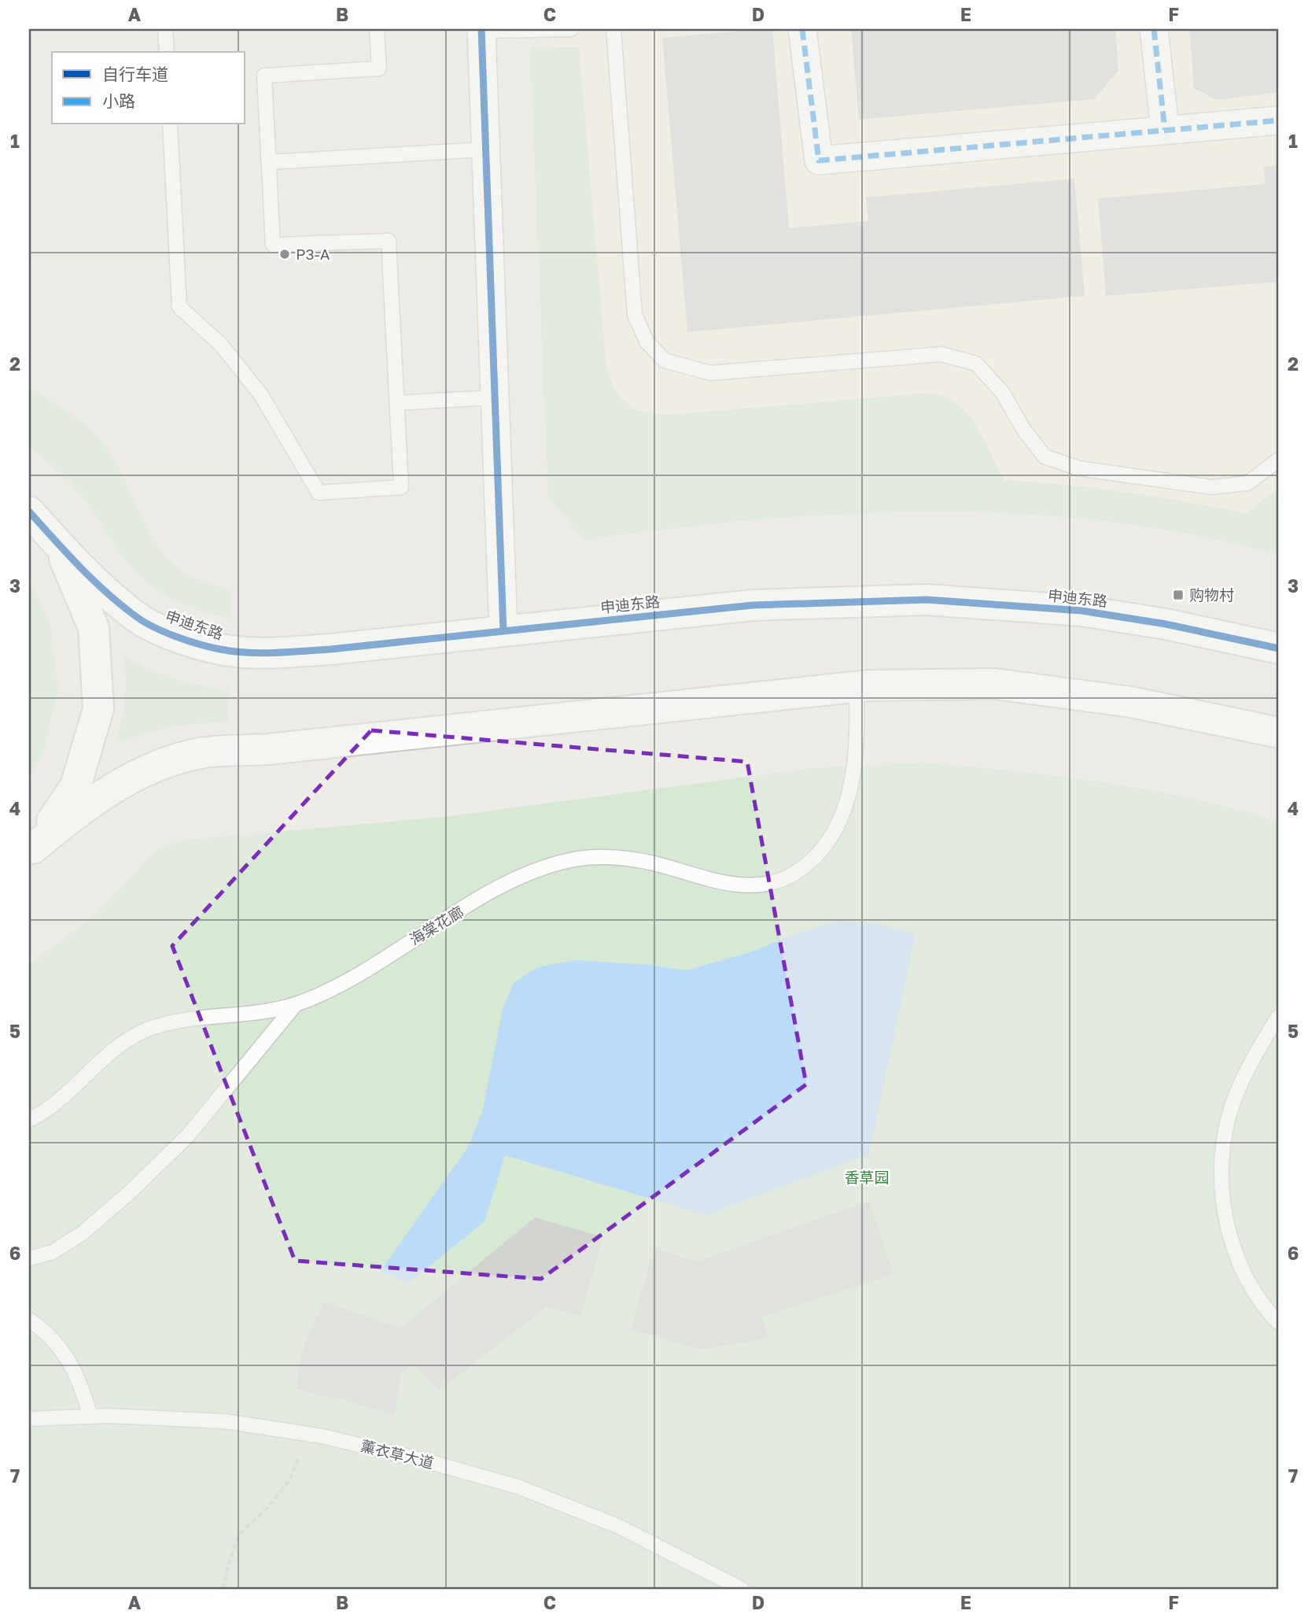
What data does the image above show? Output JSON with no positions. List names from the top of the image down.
{
  "streets": {
    "street": ["申迪东路"],
    "lane": ["海棠花廊", "薰衣草大道"]
  },
  "parks": ["香草园"],
  "places": {
    "other": ["P3-A"],
    "transit": ["购物村"]
  },
  "legend": ["自行车道", "小路"],
  "grid": {
    "columns": [
      "A",
      "B",
      "C",
      "D",
      "E",
      "F"
    ],
    "rows": [
      "1",
      "2",
      "3",
      "4",
      "5",
      "6",
      "7"
    ]
  }
}
